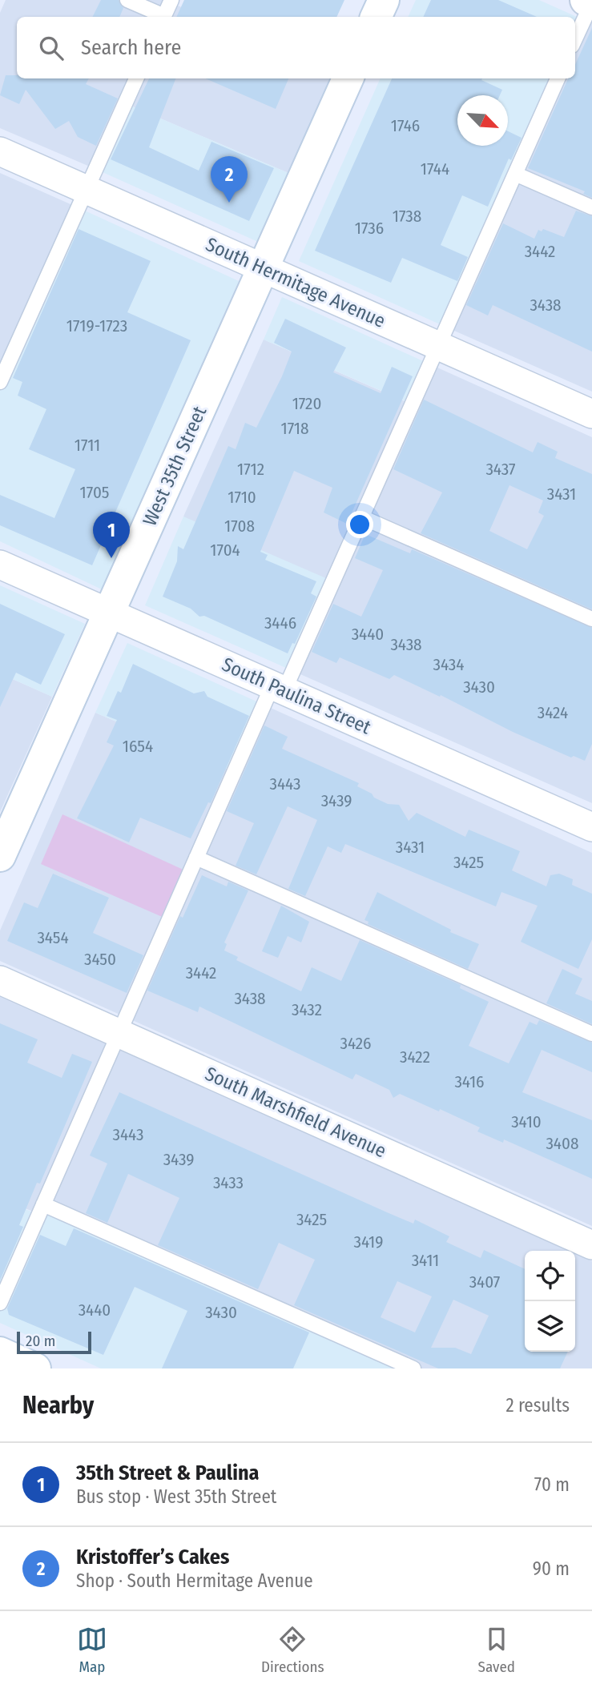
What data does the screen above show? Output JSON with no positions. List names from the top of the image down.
{
  "streets": {
    "main road": ["West 35th Street"],
    "street": ["South Hermitage Avenue", "South Paulina Street", "South Marshfield Avenue"]
  },
  "crossings": [
    ["South Hermitage Avenue", "West 35th Street"],
    ["West 35th Street", "South Paulina Street"]
  ],
  "house_numbers": [
    "1746",
    "1744",
    "1738",
    "1736",
    "3442",
    "3438",
    "1719-1723",
    "1720",
    "1718",
    "1711",
    "1712",
    "3437",
    "1705",
    "3431",
    "1710",
    "1708",
    "1704",
    "3446",
    "3440",
    "3438",
    "3434",
    "3430",
    "3424",
    "1654",
    "3443",
    "3439",
    "3431",
    "3425",
    "3454",
    "3450",
    "3442",
    "3438",
    "3432",
    "3426",
    "3422",
    "3416",
    "3410",
    "3443",
    "3408",
    "3439",
    "3433",
    "3425",
    "3419",
    "3411",
    "3407",
    "3440",
    "3430"
  ],
  "scale_bar": "20 m",
  "north": "bottom right",
  "page": {
    "search": "Search here",
    "pins": ["2", "1"],
    "scale": "20 m",
    "heading": ["Nearby", "2 results"],
    "list": [
      {
        "mark": "1",
        "name": "35th Street & Paulina",
        "note": "Bus stop · West 35th Street",
        "value": "70 m"
      },
      {
        "mark": "2",
        "name": "Kristoffer’s Cakes",
        "note": "Shop · South Hermitage Avenue",
        "value": "90 m"
      }
    ],
    "nav": ["Map", "Directions", "Saved"]
  }
}
